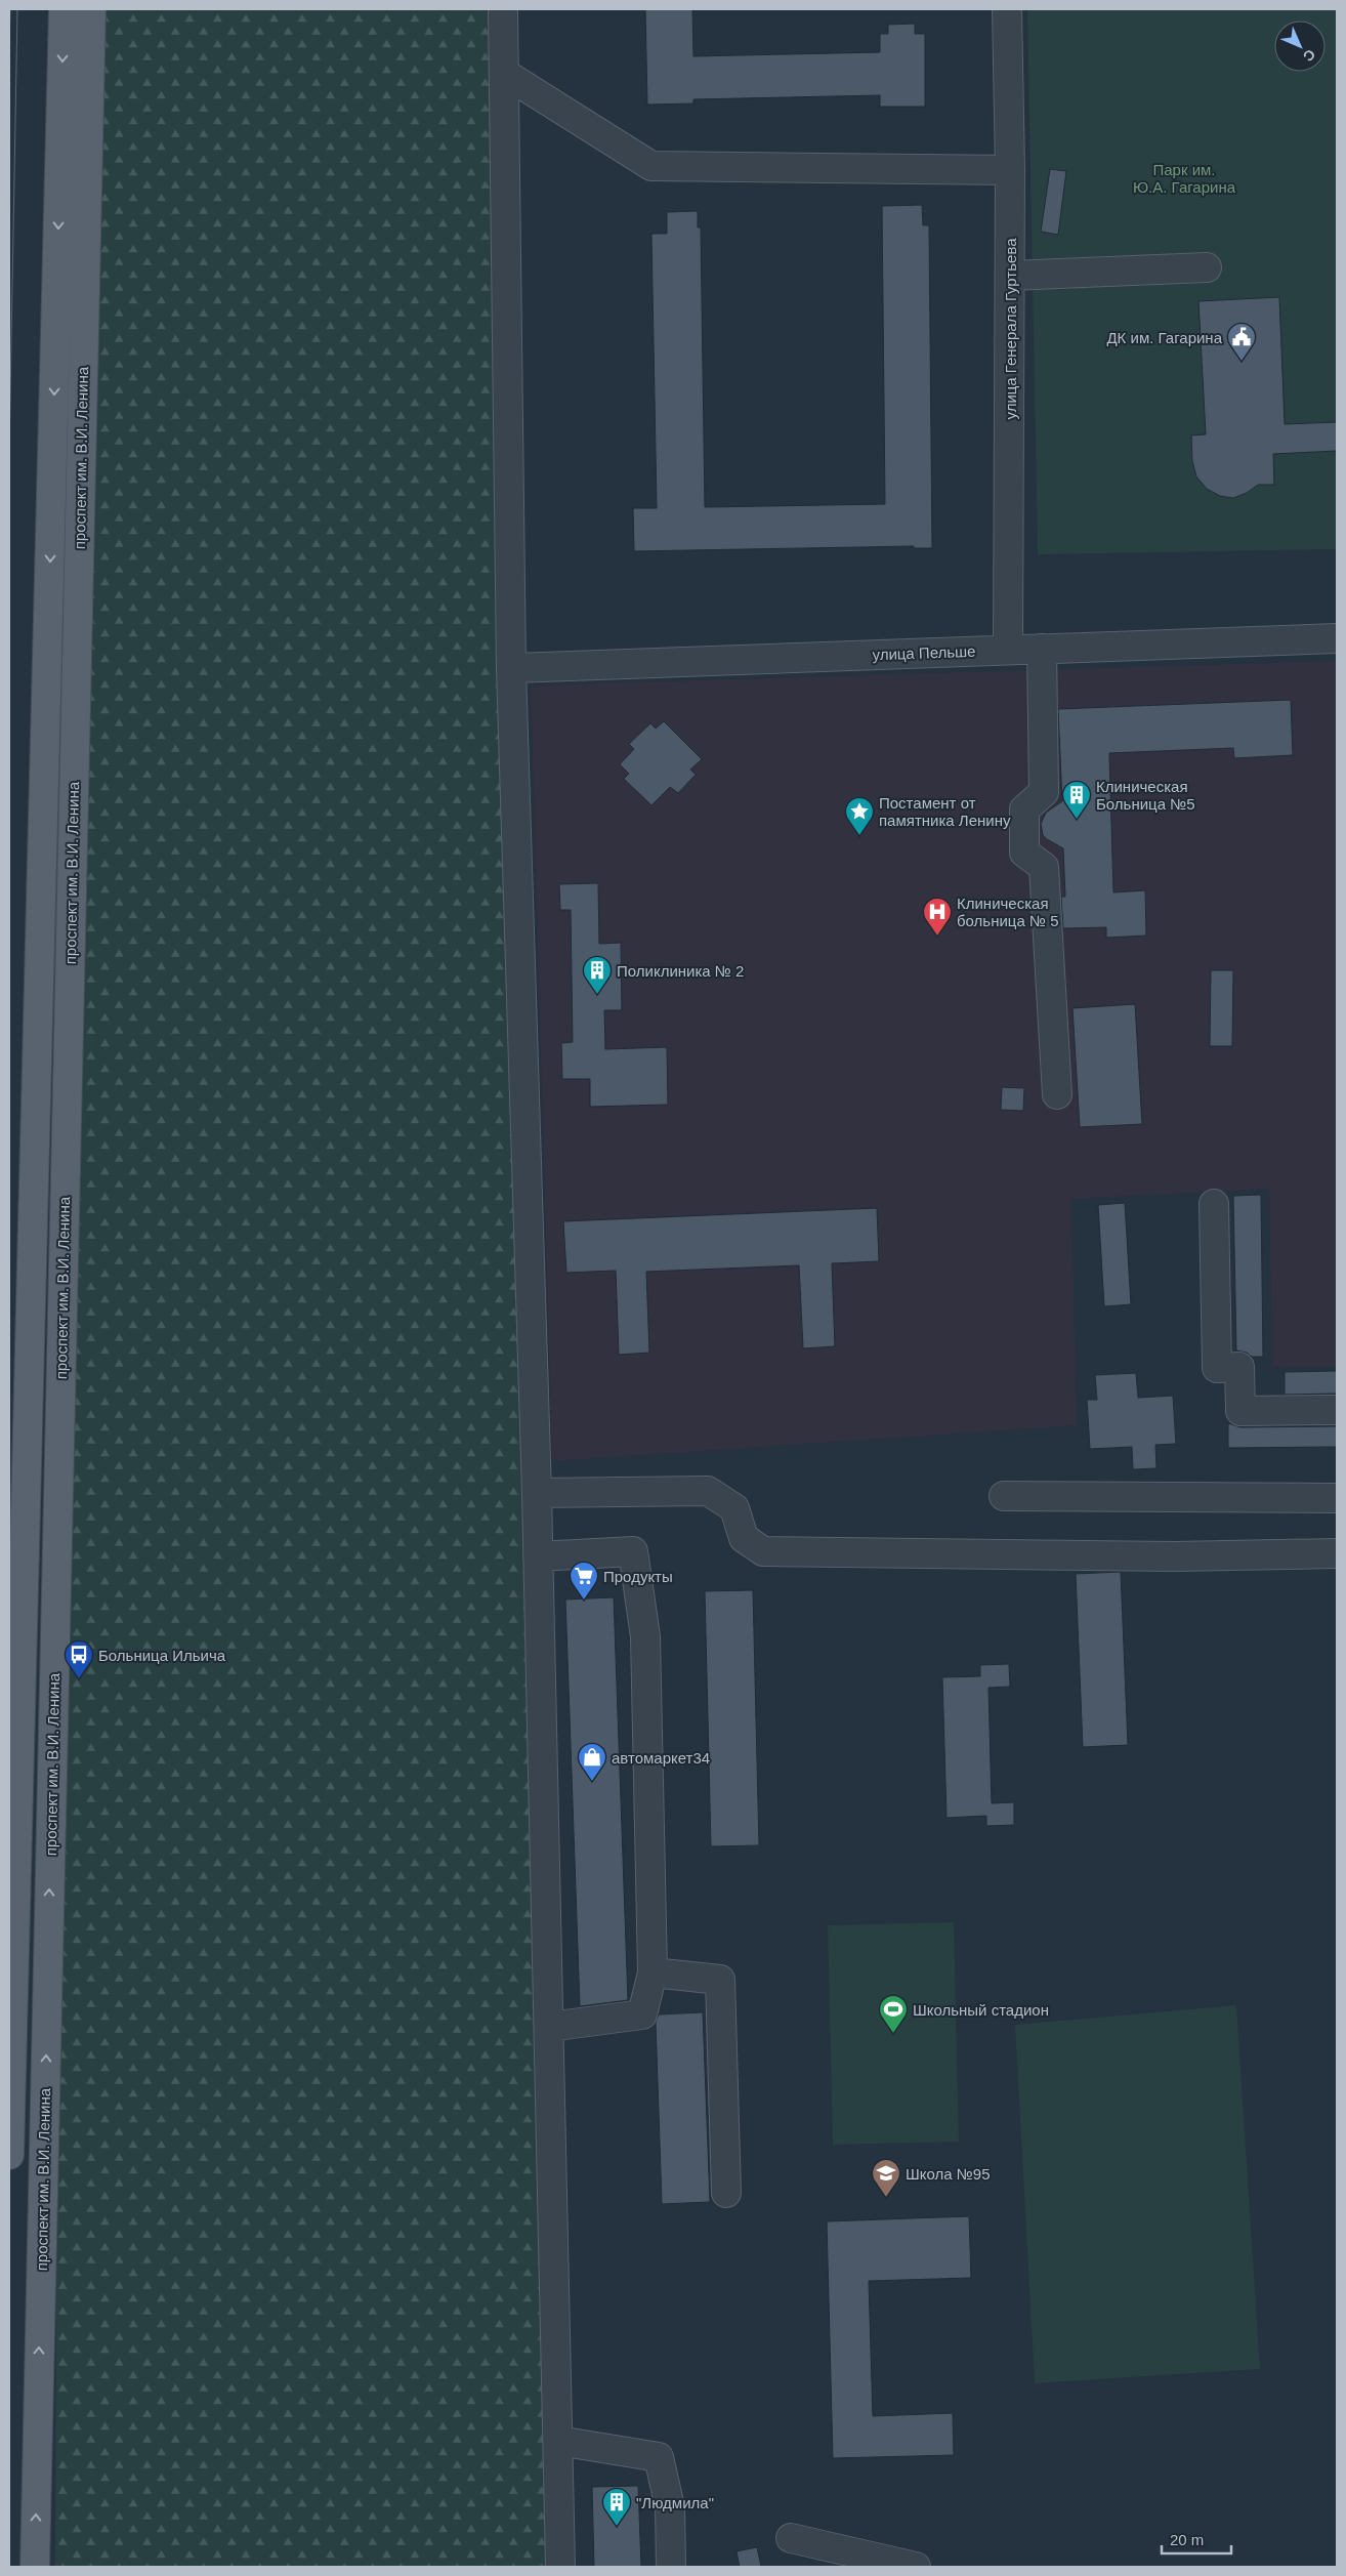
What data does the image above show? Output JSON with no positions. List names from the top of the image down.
{
  "streets": {
    "main road": ["проспект им. В.И. Ленина"],
    "street": ["улица Генерала Гуртьева", "улица Пельше"]
  },
  "crossings": [
    ["улица Генерала Гуртьева", "улица Пельше"]
  ],
  "parks": ["Парк им. Ю.А. Гагарина"],
  "places": {
    "public building": ["ДК им. Гагарина"],
    "building": ["Клиническая Больница №5", "Поликлиника № 2", "\"Людмила\""],
    "place": ["Постамент от памятника Ленину"],
    "hospital": ["Клиническая больница № 5"],
    "supermarket": ["Продукты"],
    "bus stop": ["Больница Ильича"],
    "shop": ["автомаркет34"],
    "sports": ["Школьный стадион"],
    "school or university": ["Школа №95"]
  },
  "scale_bar": "20 m",
  "north": "bottom right"
}
